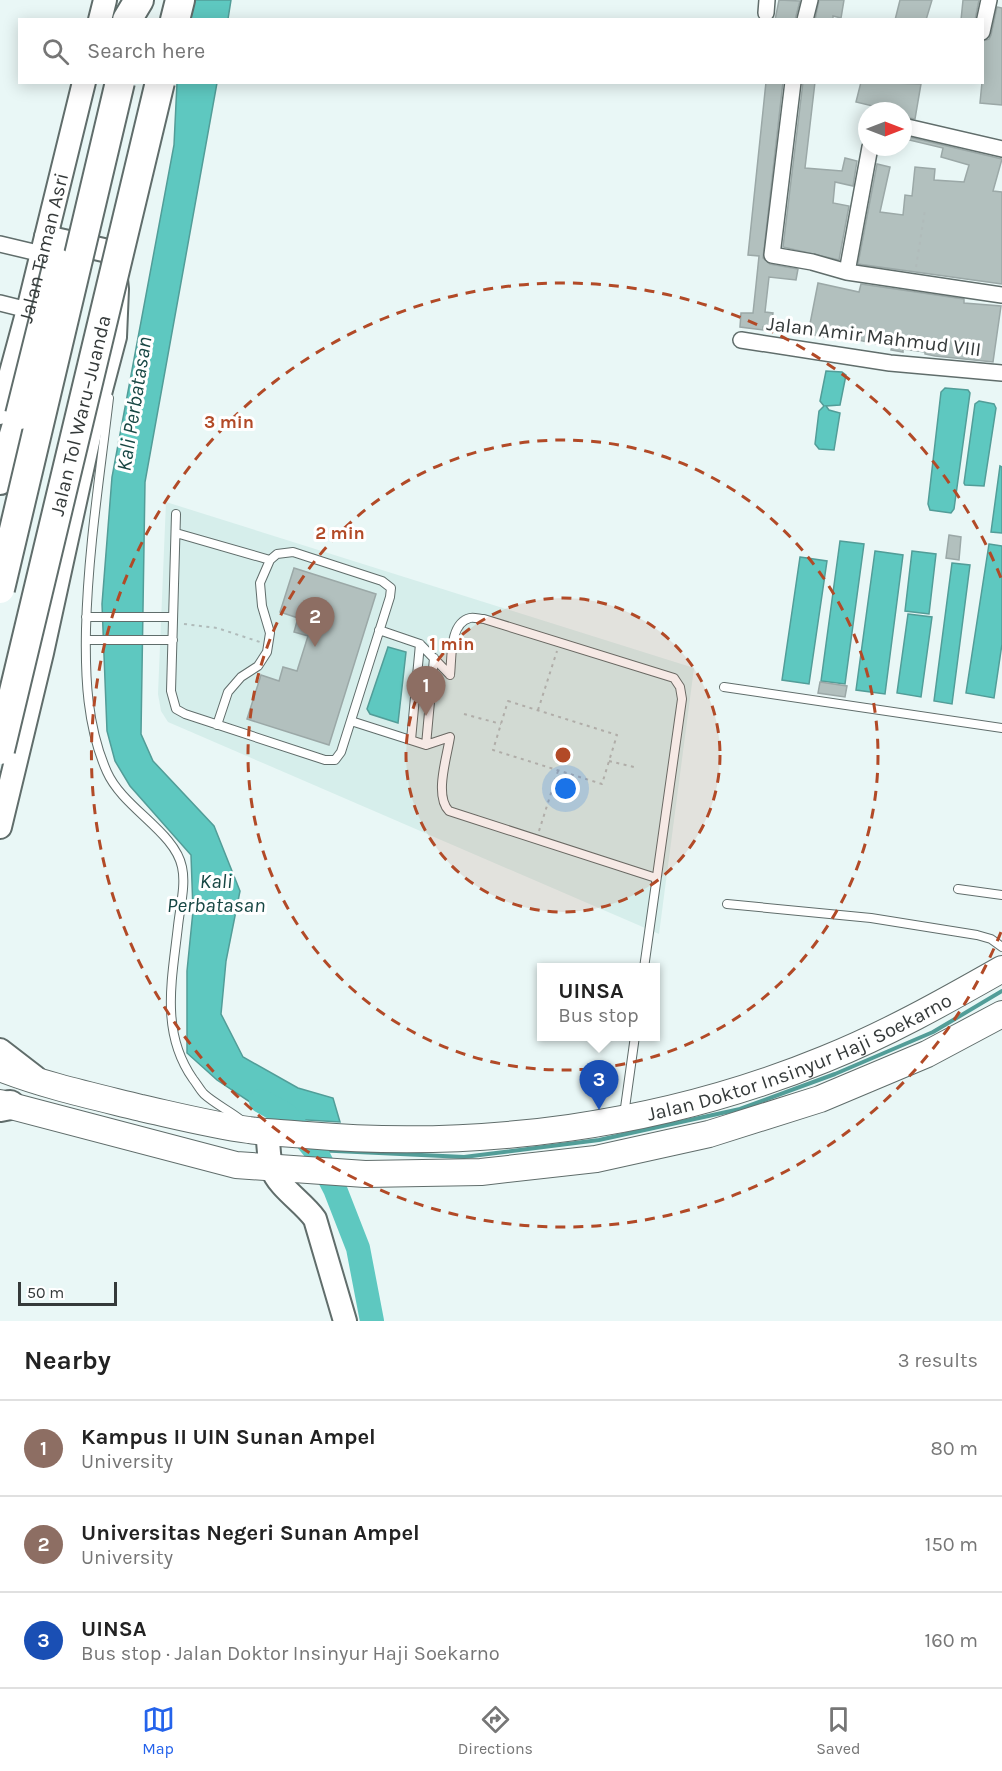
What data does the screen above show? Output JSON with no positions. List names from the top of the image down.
{
  "streets": {
    "highway": ["Jalan Tol Waru–Juanda"],
    "main road": ["Jalan Taman Asri", "Jalan Doktor Insinyur Haji Soekarno"],
    "street": ["Jalan Amir Mahmud VIII"]
  },
  "water": ["Kali Perbatasan"],
  "scale_bar": "50 m",
  "north": "right",
  "page": {
    "search": "Search here",
    "pins": ["2", "1", "3"],
    "popup": ["UINSA", "Bus stop"],
    "scale": "50 m",
    "heading": ["Nearby", "3 results"],
    "list": [
      {
        "mark": "1",
        "name": "Kampus II UIN Sunan Ampel",
        "note": "University",
        "value": "80 m"
      },
      {
        "mark": "2",
        "name": "Universitas Negeri Sunan Ampel",
        "note": "University",
        "value": "150 m"
      },
      {
        "mark": "3",
        "name": "UINSA",
        "note": "Bus stop · Jalan Doktor Insinyur Haji Soekarno",
        "value": "160 m"
      }
    ],
    "nav": ["Map", "Directions", "Saved"]
  },
  "rings": ["3 min", "2 min", "1 min"]
}
